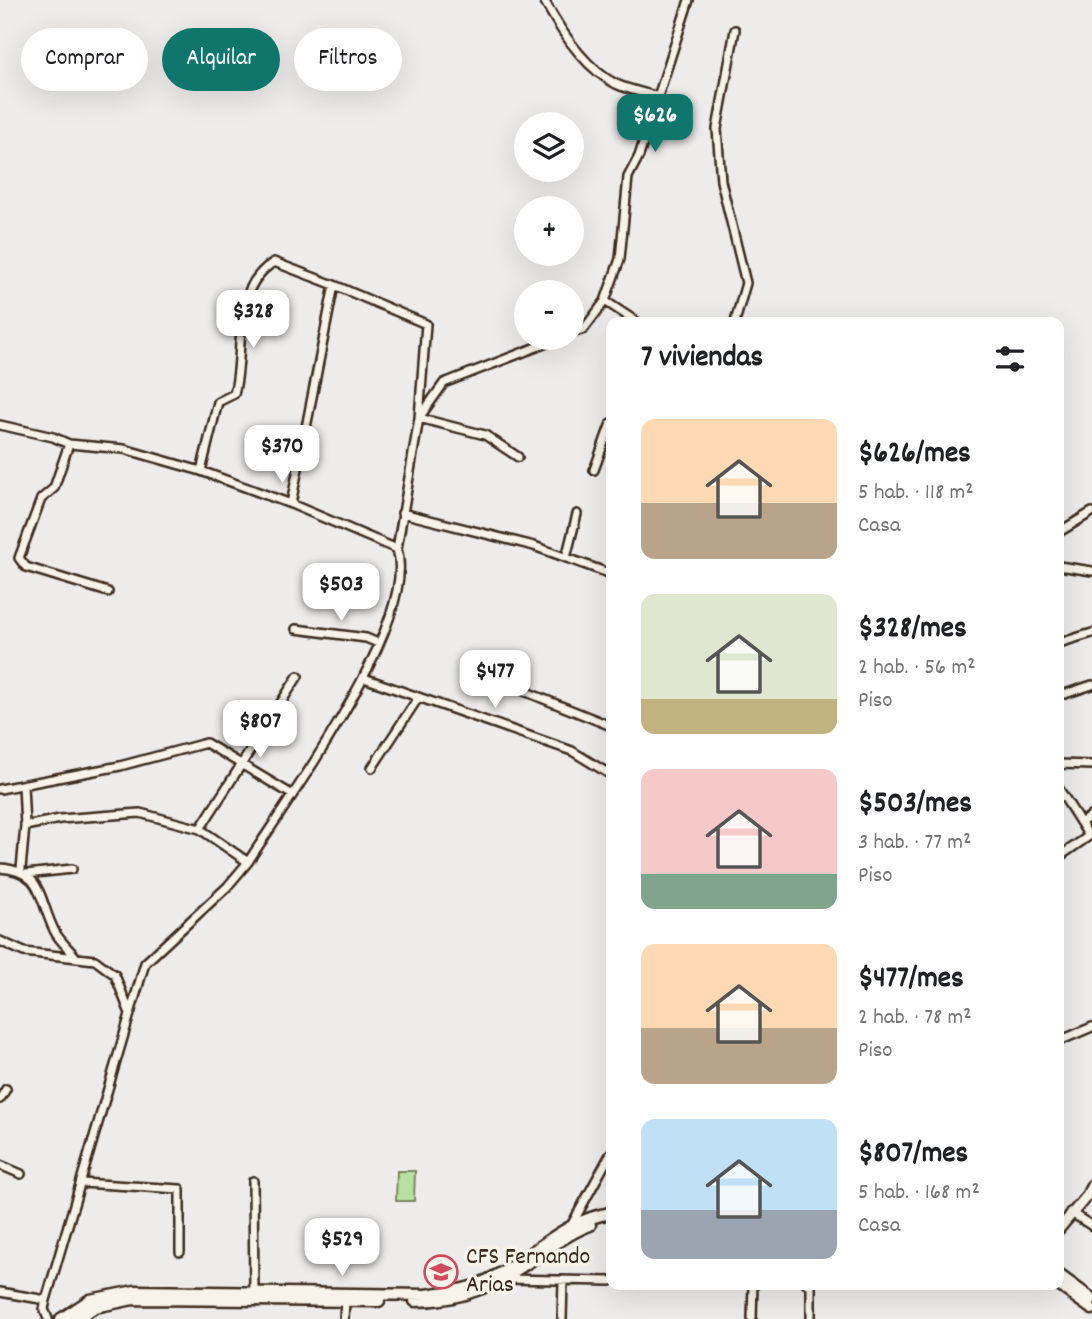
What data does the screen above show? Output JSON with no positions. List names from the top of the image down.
{
  "places": {
    "school or university": ["CFS Fernando Arias"]
  },
  "page": {
    "chip": ["Comprar", "Alquilar", "Filtros"],
    "price": [
      "$626",
      "$328",
      "$370",
      "$503",
      "$477",
      "$807",
      "$529"
    ],
    "map_buttons": ["+", "−"],
    "heading": "7 viviendas",
    "list": [
      {
        "name": "$626/mes",
        "note": "5 hab. · 118 m² · Casa"
      },
      {
        "name": "$328/mes",
        "note": "2 hab. · 56 m² · Piso"
      },
      {
        "name": "$503/mes",
        "note": "3 hab. · 77 m² · Piso"
      },
      {
        "name": "$477/mes",
        "note": "2 hab. · 78 m² · Piso"
      },
      {
        "name": "$807/mes",
        "note": "5 hab. · 168 m² · Casa"
      }
    ]
  }
}
